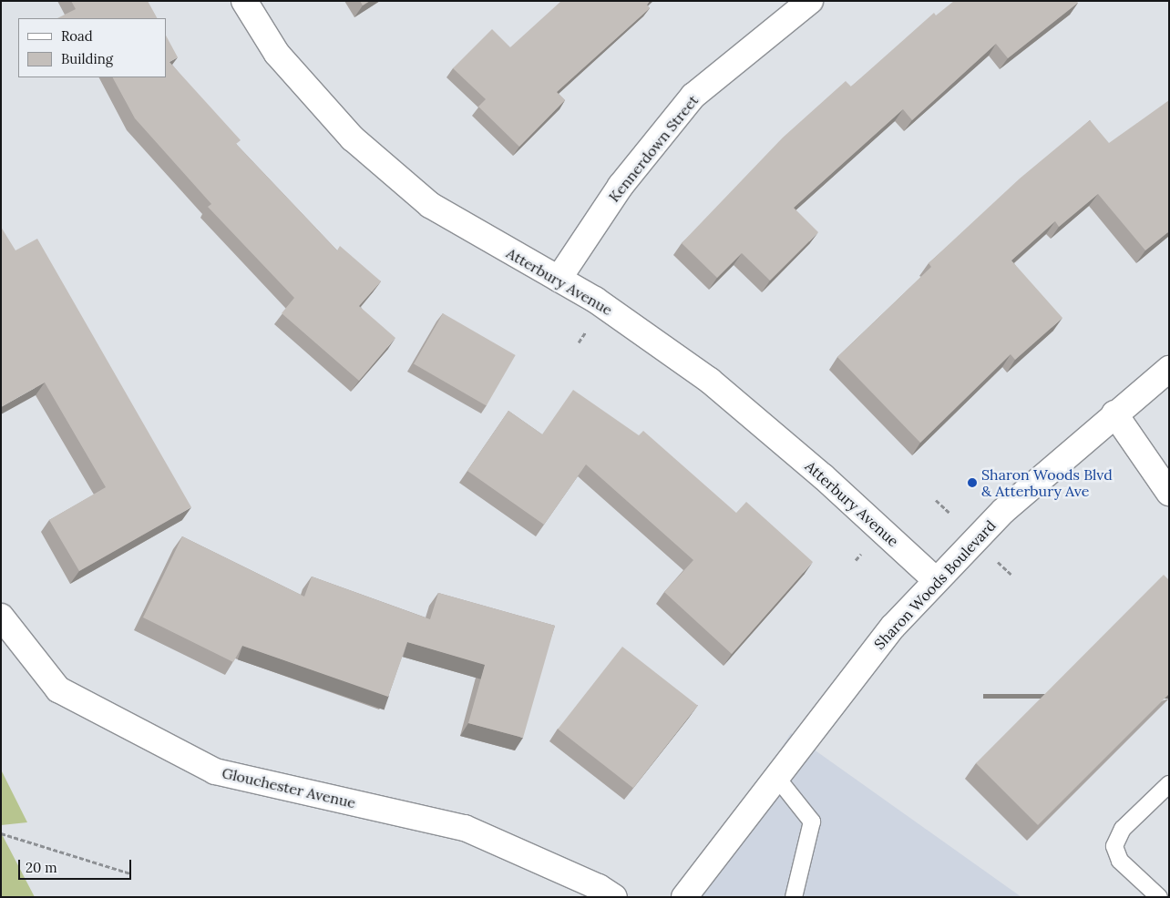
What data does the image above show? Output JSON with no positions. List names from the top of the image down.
{
  "streets": {
    "street": [
      "Kennerdown Street",
      "Atterbury Avenue",
      "Sharon Woods Boulevard",
      "Glouchester Avenue"
    ]
  },
  "crossings": [
    ["Kennerdown Street", "Atterbury Avenue"],
    ["Atterbury Avenue", "Sharon Woods Boulevard"]
  ],
  "places": ["Sharon Woods Blvd & Atterbury Ave"],
  "legend": ["Road", "Building"],
  "scale_bar": "20 m"
}
